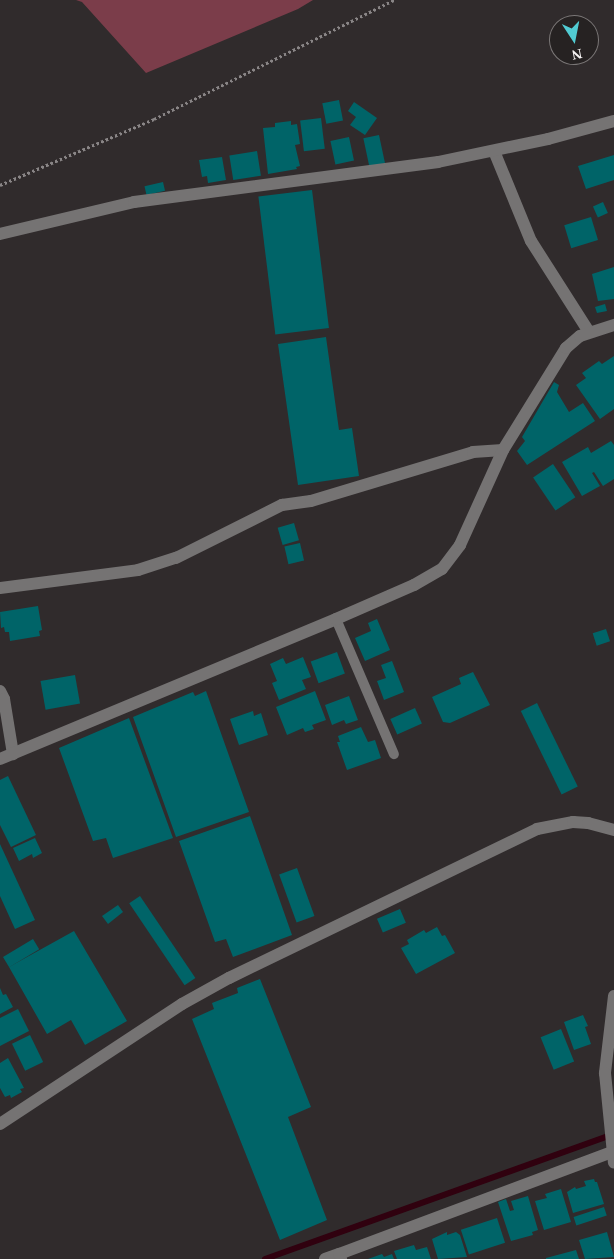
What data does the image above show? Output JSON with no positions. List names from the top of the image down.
{
  "north": "bottom"
}
